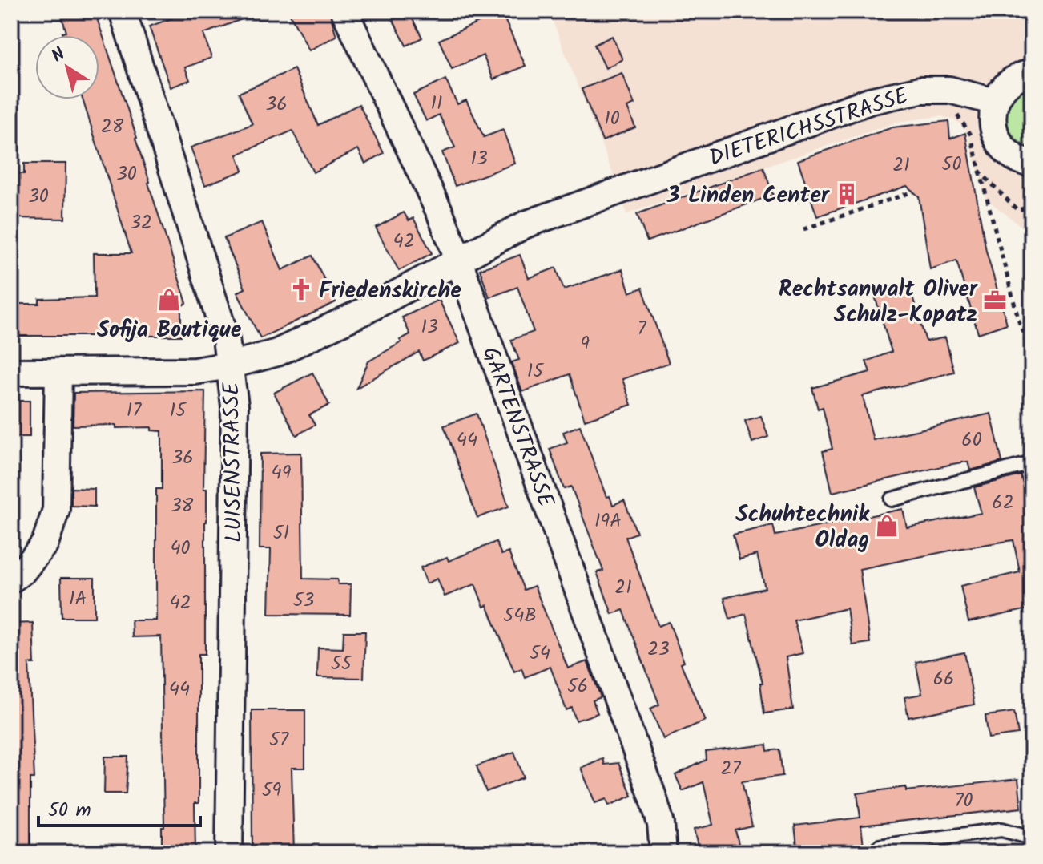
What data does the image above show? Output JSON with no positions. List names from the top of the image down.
{
  "streets": {
    "street": ["DIETERICHSSTRASSE", "GARTENSTRASSE", "LUISENSTRASSE"]
  },
  "crossings": [
    ["DIETERICHSSTRASSE", "GARTENSTRASSE"],
    ["DIETERICHSSTRASSE", "LUISENSTRASSE"]
  ],
  "places": {
    "building": ["3 Linden Center"],
    "church": ["Friedenskirche"],
    "shop": ["Sofija Boutique", "Schuhtechnik Oldag"],
    "office": ["Rechtsanwalt Oliver Schulz-Kopatz"]
  },
  "house_numbers": [
    "11",
    "36",
    "10",
    "28",
    "13",
    "50",
    "21",
    "30",
    "30",
    "32",
    "42",
    "13",
    "7",
    "9",
    "15",
    "17",
    "15",
    "44",
    "60",
    "36",
    "49",
    "62",
    "38",
    "19A",
    "51",
    "40",
    "21",
    "1A",
    "53",
    "42",
    "54B",
    "23",
    "54",
    "55",
    "66",
    "56",
    "44",
    "57",
    "27",
    "59",
    "70"
  ],
  "scale_bar": "50 m",
  "north": "top left"
}
